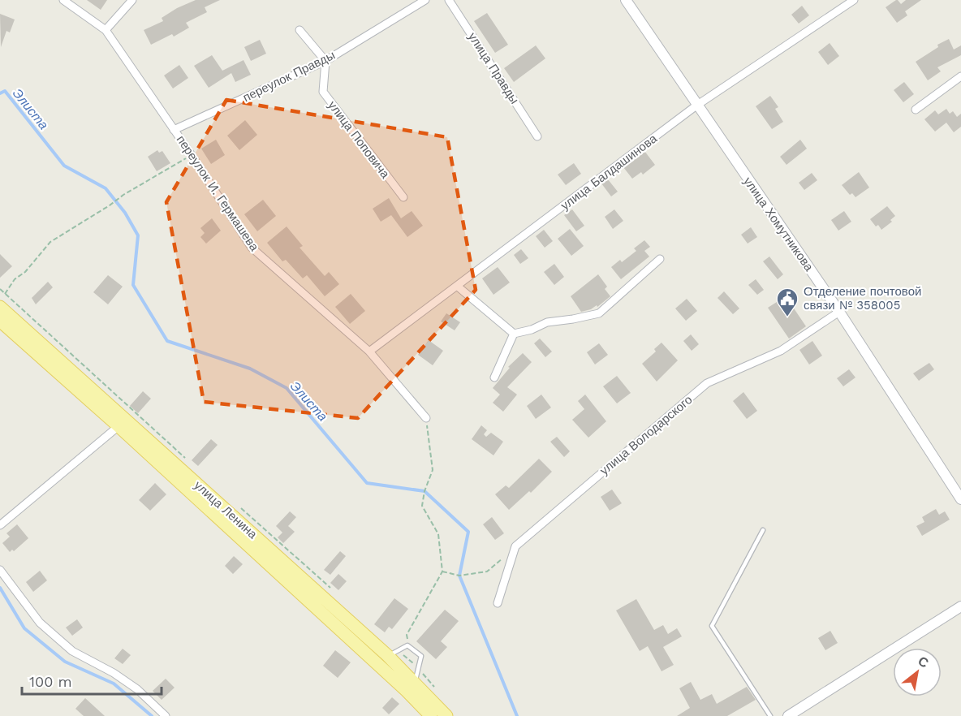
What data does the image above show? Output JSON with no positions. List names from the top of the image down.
{
  "streets": {
    "main road": ["улица Ленина"],
    "street": [
      "улица Правды",
      "переулок Правды",
      "улица Поповича",
      "улица Балдашинова",
      "переулок И. Гермашева",
      "улица Хомутникова",
      "улица Володарского"
    ]
  },
  "crossings": [
    ["переулок Правды", "улица Поповича"],
    ["переулок Правды", "переулок И. Гермашева"],
    ["улица Балдашинова", "переулок И. Гермашева"],
    ["улица Балдашинова", "улица Хомутникова"],
    ["улица Хомутникова", "улица Володарского"]
  ],
  "water": ["Элиста"],
  "places": {
    "public building": ["Отделение почтовой связи № 358005"]
  },
  "scale_bar": "100 m",
  "north": "top right"
}
